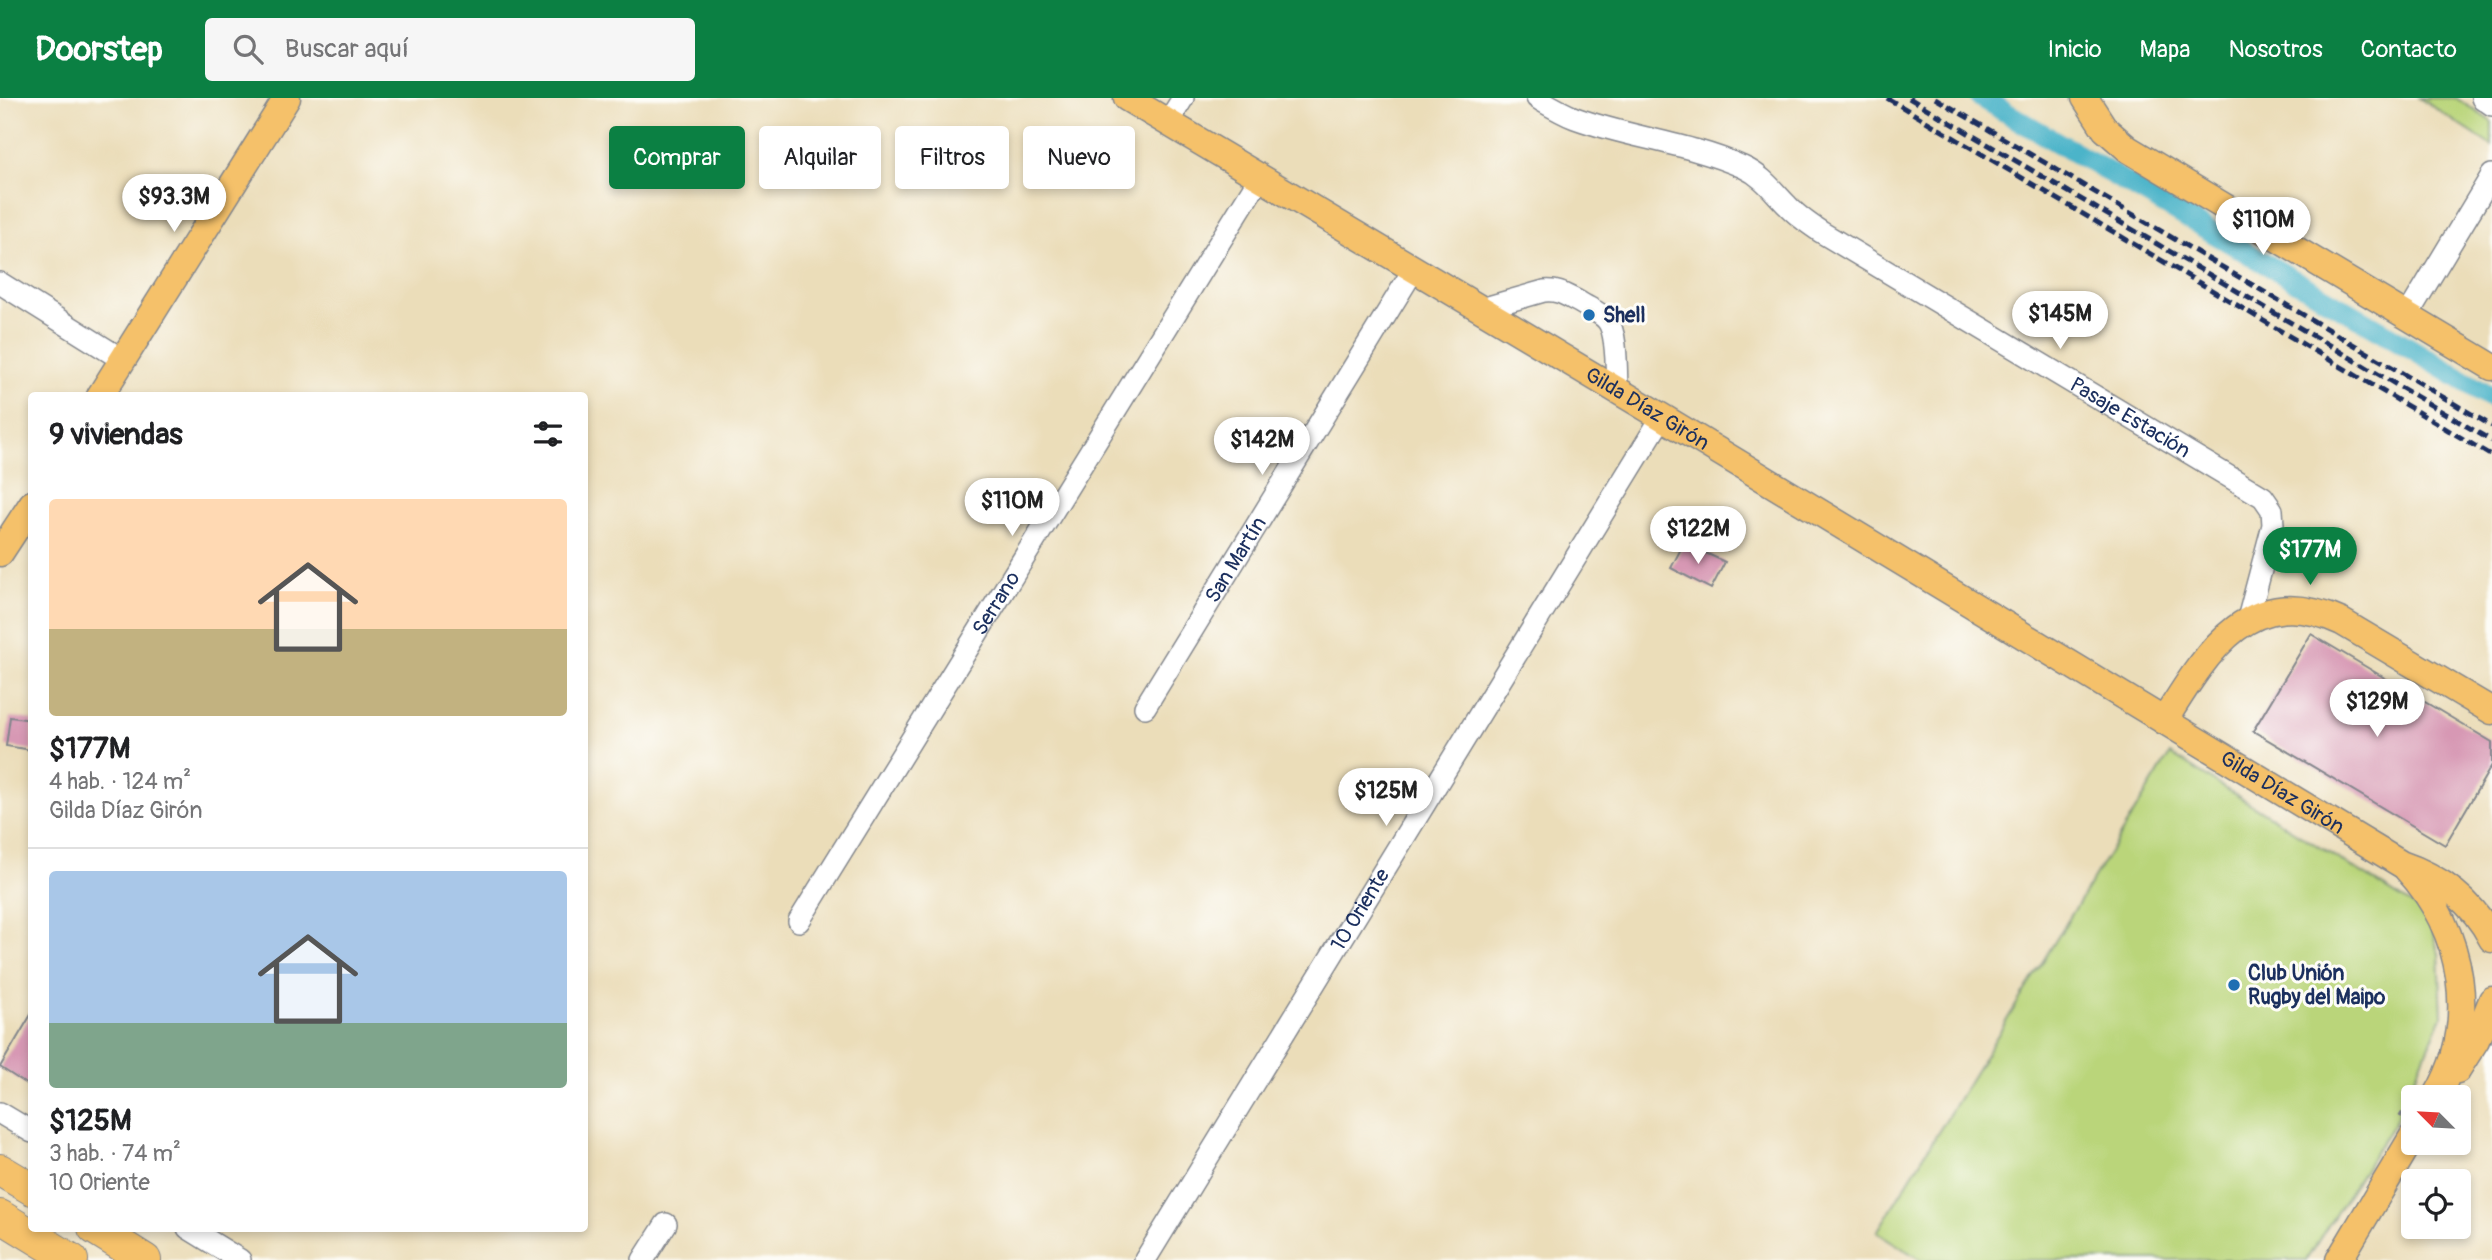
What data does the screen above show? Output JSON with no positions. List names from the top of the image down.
{
  "streets": {
    "main road": ["Gilda Díaz Girón"],
    "street": [
      "Pasaje Estación",
      "San Martín",
      "Serrano",
      "10 Oriente"
    ]
  },
  "crossings": [
    ["Gilda Díaz Girón", "San Martín"],
    ["Gilda Díaz Girón", "Serrano"],
    ["Gilda Díaz Girón", "10 Oriente"]
  ],
  "places": ["Shell", "Club Unión Rugby del Maipo"],
  "north": "top left",
  "page": {
    "header": "Doorstep",
    "search": "Buscar aquí",
    "nav": [
      "Inicio",
      "Mapa",
      "Nosotros",
      "Contacto"
    ],
    "chip": [
      "Comprar",
      "Alquilar",
      "Filtros",
      "Nuevo"
    ],
    "price": [
      "$93.3M",
      "$110M",
      "$145M",
      "$142M",
      "$110M",
      "$122M",
      "$177M",
      "$129M",
      "$125M"
    ],
    "heading": "9 viviendas",
    "list": [
      {
        "name": "$177M",
        "note": "4 hab. · 124 m² · Gilda Díaz Girón"
      },
      {
        "name": "$125M",
        "note": "3 hab. · 74 m² · 10 Oriente"
      }
    ]
  }
}
